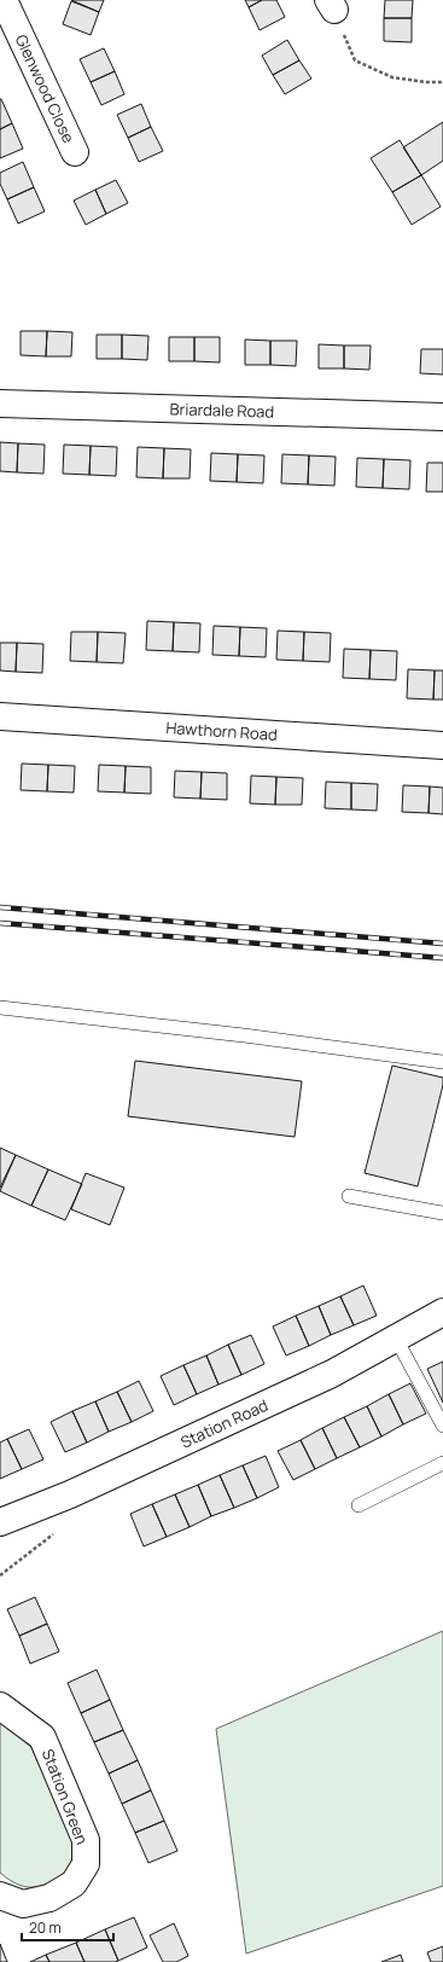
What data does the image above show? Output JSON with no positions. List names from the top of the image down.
{
  "streets": {
    "street": [
      "Glenwood Close",
      "Briardale Road",
      "Hawthorn Road",
      "Station Road",
      "Station Green"
    ]
  },
  "scale_bar": "20 m"
}
